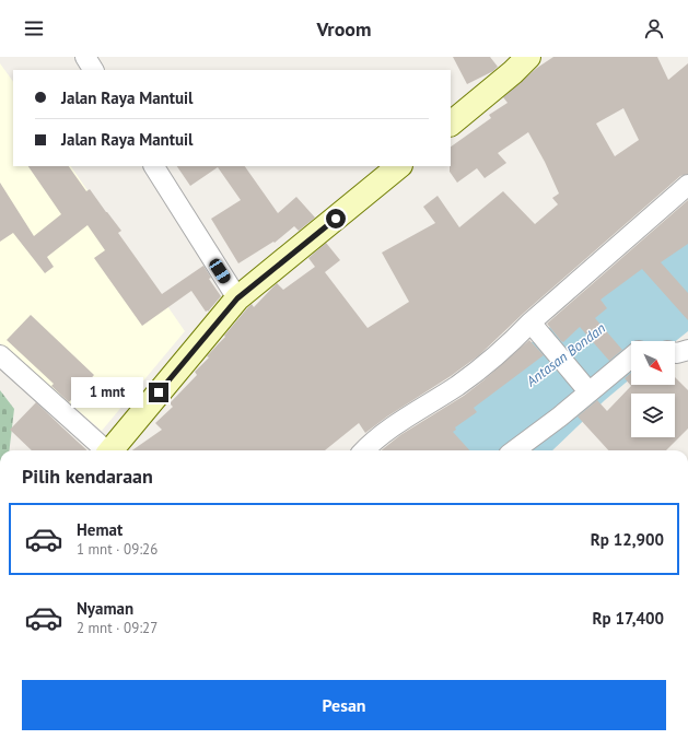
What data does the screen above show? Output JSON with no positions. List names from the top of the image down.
{
  "water": ["Antasan Bondan"],
  "north": "bottom right",
  "page": {
    "header": "Vroom",
    "banner": ["Jalan Raya Mantuil", "Jalan Raya Mantuil"],
    "bubble": "1 mnt",
    "heading": "Pilih kendaraan",
    "list": [
      {
        "name": "Hemat",
        "note": "1 mnt · 09:26",
        "value": "Rp 12,900"
      },
      {
        "name": "Nyaman",
        "note": "2 mnt · 09:27",
        "value": "Rp 17,400"
      }
    ],
    "buttons": "Pesan"
  }
}
